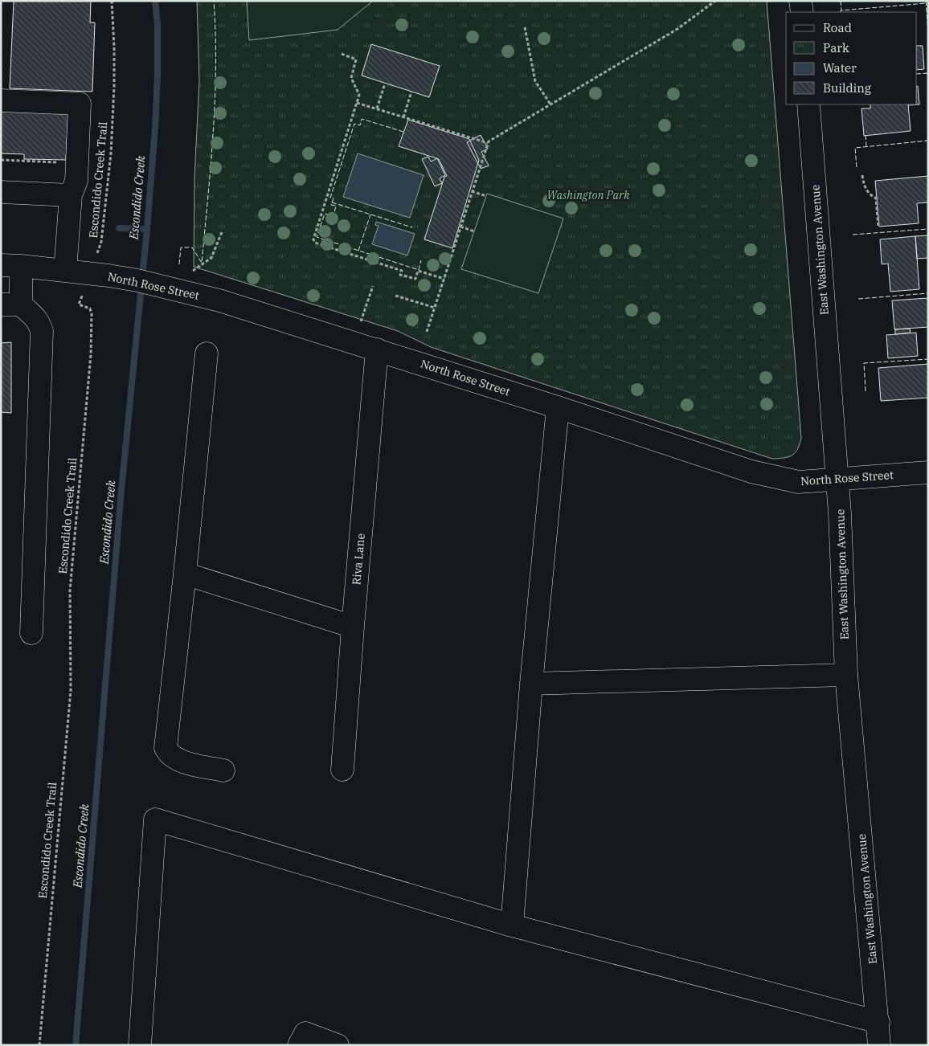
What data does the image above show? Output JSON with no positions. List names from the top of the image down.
{
  "streets": {
    "street": ["East Washington Avenue", "North Rose Street", "Riva Lane"],
    "path": ["Escondido Creek Trail"]
  },
  "crossings": [
    ["Escondido Creek Trail", "North Rose Street"],
    ["East Washington Avenue", "North Rose Street"],
    ["North Rose Street", "Riva Lane"]
  ],
  "water": ["Escondido Creek"],
  "parks": ["Washington Park"],
  "legend": [
    "Road",
    "Park",
    "Water",
    "Building"
  ]
}
